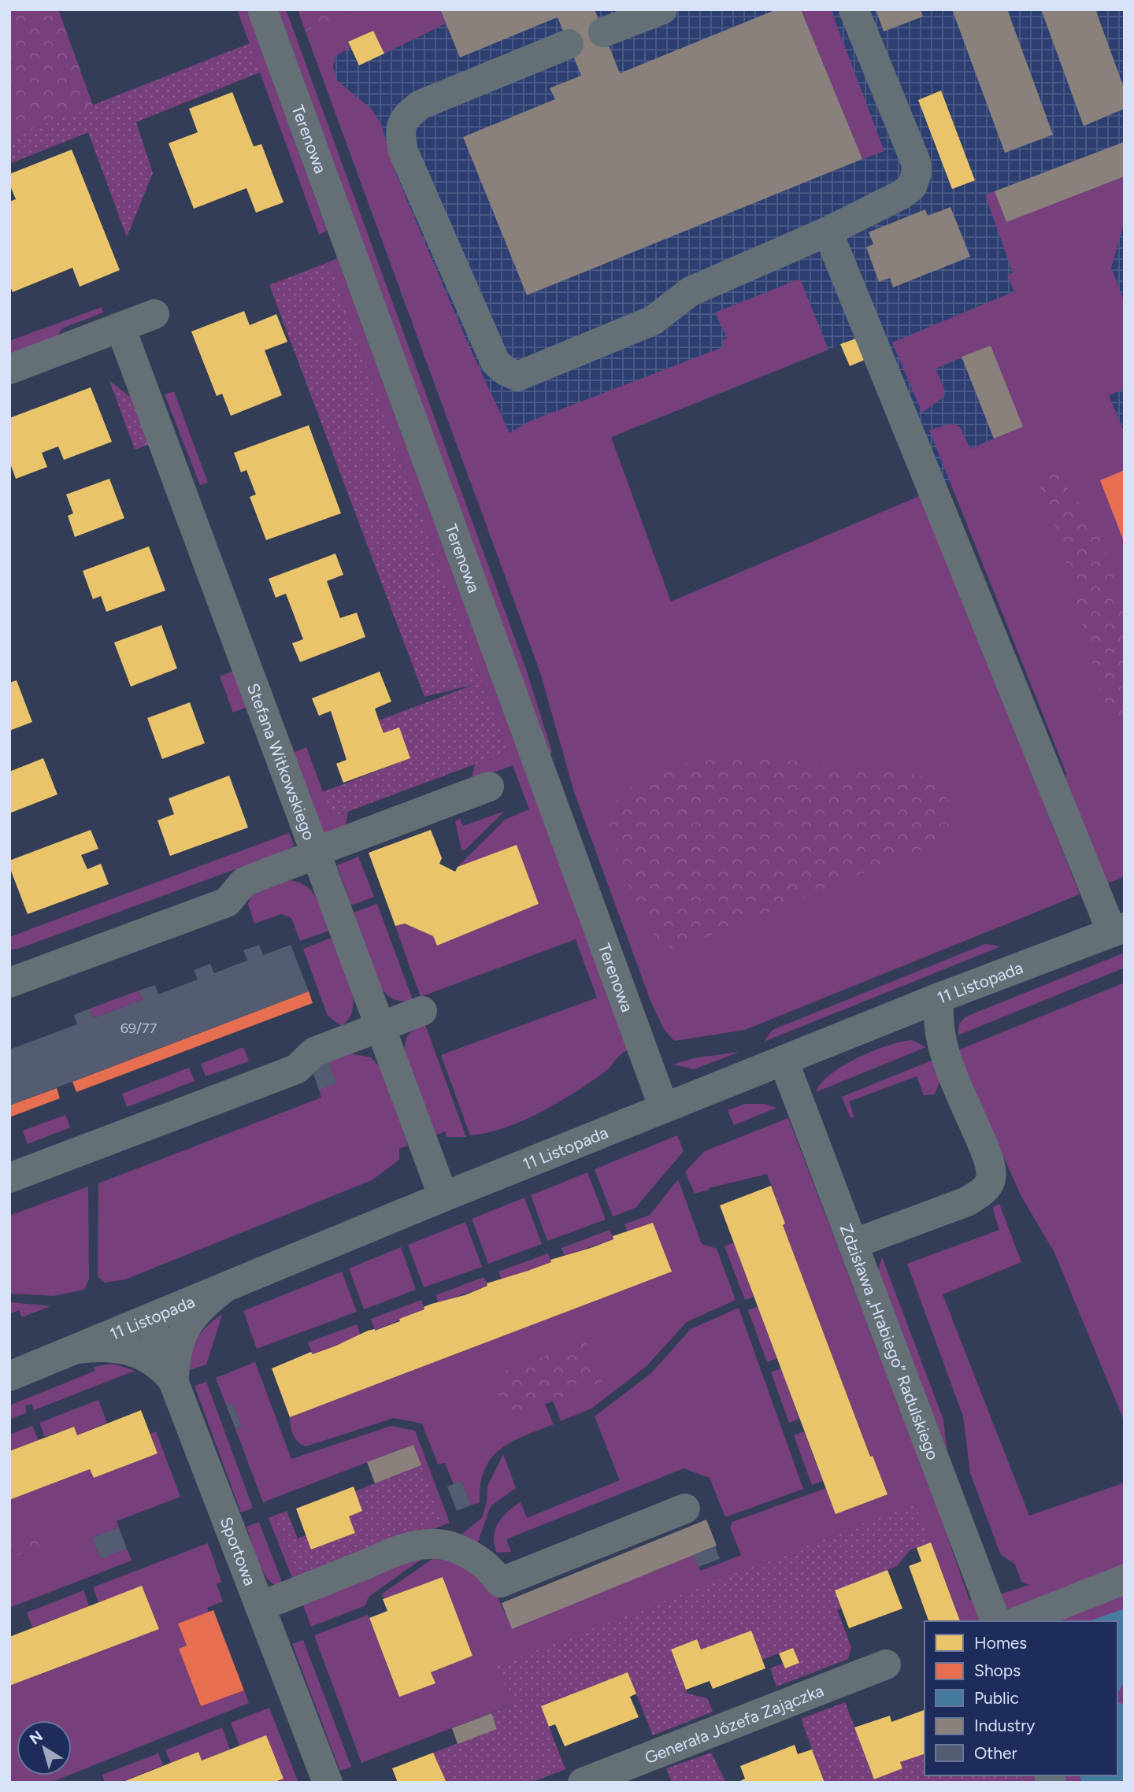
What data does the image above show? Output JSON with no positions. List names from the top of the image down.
{
  "streets": {
    "main road": ["11 Listopada"],
    "street": [
      "Terenowa",
      "Stefana Witkowskiego",
      "Zdzisława „Hrabiego” Radulskiego",
      "Sportowa",
      "Generała Józefa Zajączka"
    ]
  },
  "crossings": [
    ["Terenowa", "11 Listopada"],
    ["Stefana Witkowskiego", "11 Listopada"],
    ["11 Listopada", "Zdzisława „Hrabiego” Radulskiego"],
    ["11 Listopada", "Sportowa"]
  ],
  "house_numbers": ["69/77"],
  "legend": [
    "Homes",
    "Shops",
    "Public",
    "Industry",
    "Other"
  ],
  "north": "top left"
}
